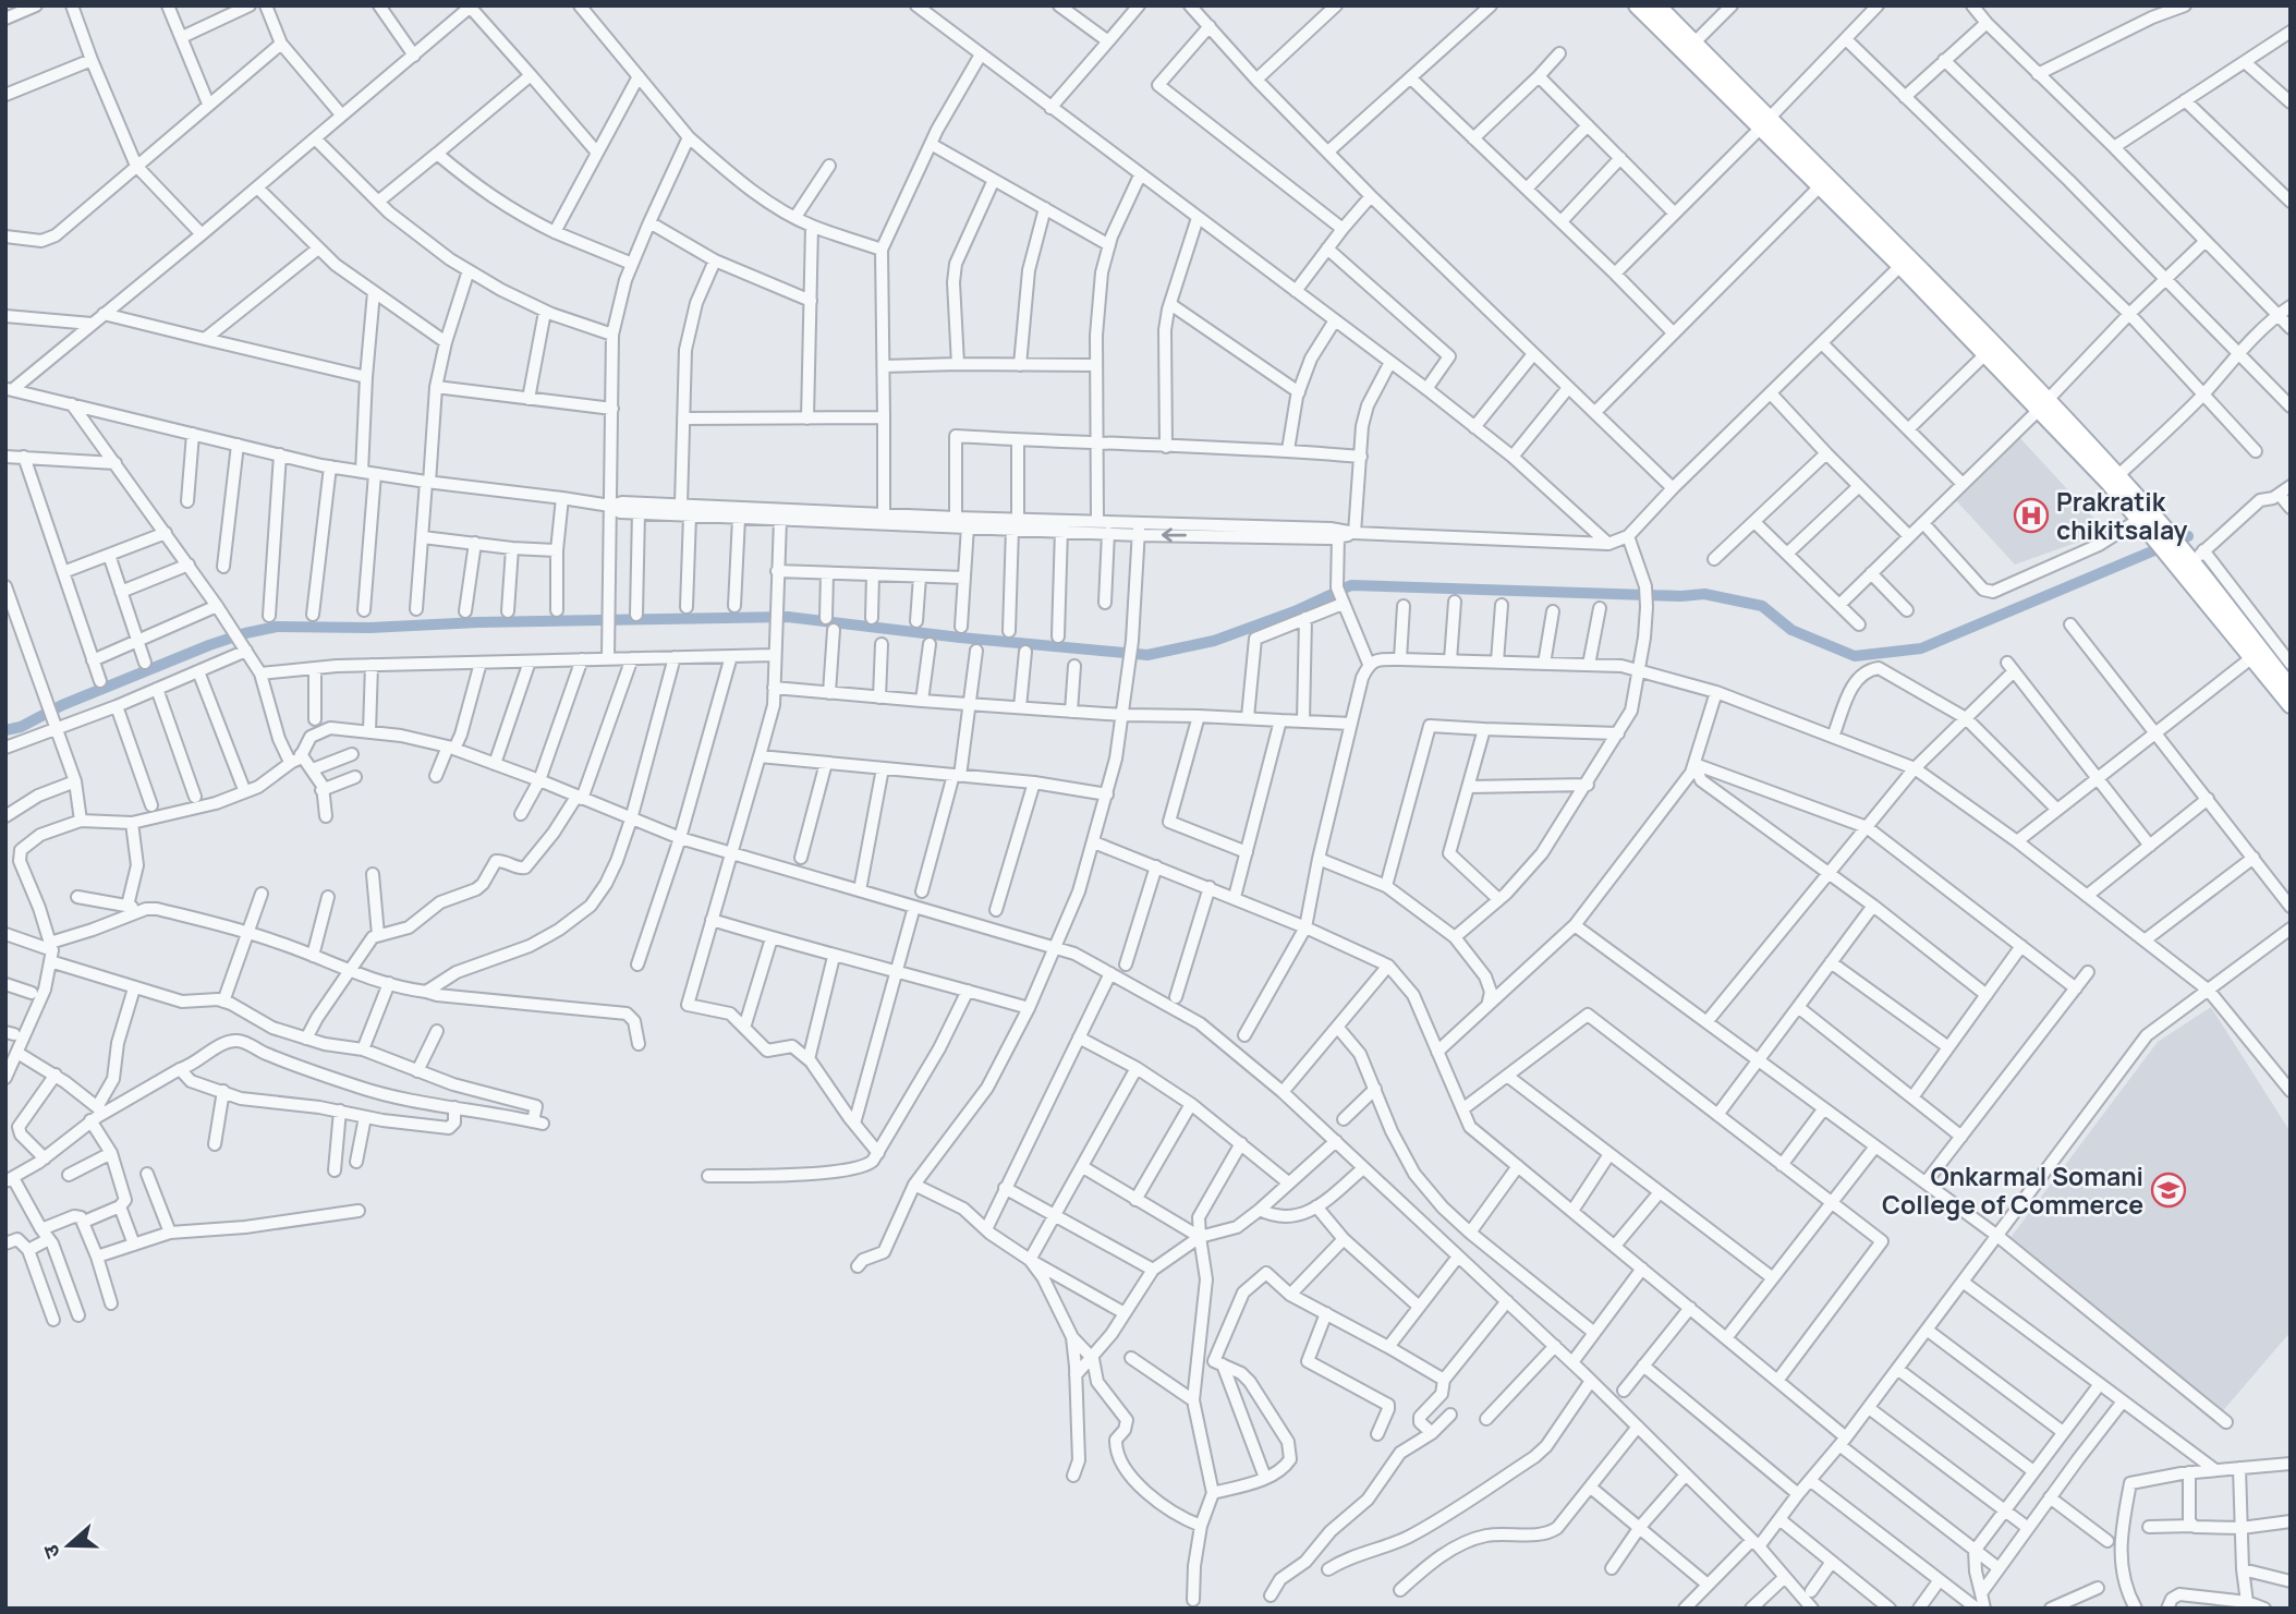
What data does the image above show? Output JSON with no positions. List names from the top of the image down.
{
  "places": {
    "hospital": ["Prakratik chikitsalay"],
    "school or university": ["Onkarmal Somani College of Commerce"]
  },
  "north": "left"
}
